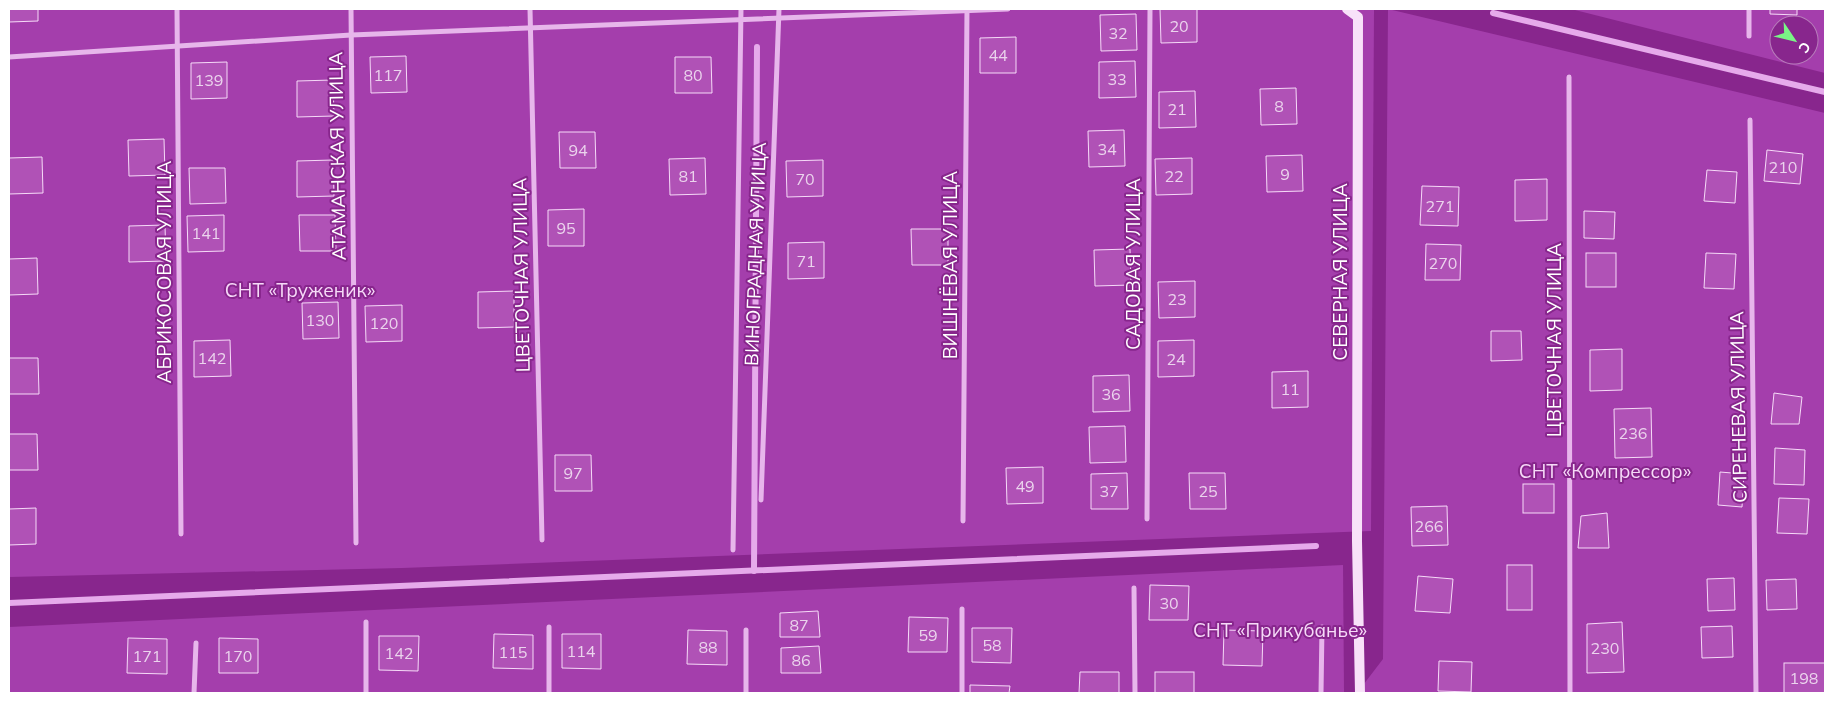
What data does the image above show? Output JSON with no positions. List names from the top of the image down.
{
  "streets": {
    "street": [
      "АТАМАНСКАЯ УЛИЦА",
      "ВИНОГРАДНАЯ УЛИЦА",
      "САДОВАЯ УЛИЦА",
      "ВИШНЁВАЯ УЛИЦА",
      "АБРИКОСОВАЯ УЛИЦА",
      "СЕВЕРНАЯ УЛИЦА",
      "ЦВЕТОЧНАЯ УЛИЦА",
      "СИРЕНЕВАЯ УЛИЦА"
    ]
  },
  "parks": ["СНТ «Труженик»", "СНТ «Компрессор»", "СНТ «Прикубанье»"],
  "house_numbers": [
    "20",
    "32",
    "44",
    "117",
    "80",
    "33",
    "139",
    "8",
    "21",
    "34",
    "94",
    "210",
    "9",
    "81",
    "22",
    "70",
    "271",
    "95",
    "141",
    "71",
    "270",
    "23",
    "130",
    "120",
    "142",
    "24",
    "11",
    "36",
    "236",
    "97",
    "49",
    "37",
    "25",
    "266",
    "30",
    "87",
    "59",
    "58",
    "88",
    "230",
    "114",
    "115",
    "142",
    "171",
    "170",
    "86",
    "198"
  ],
  "north": "bottom right"
}
